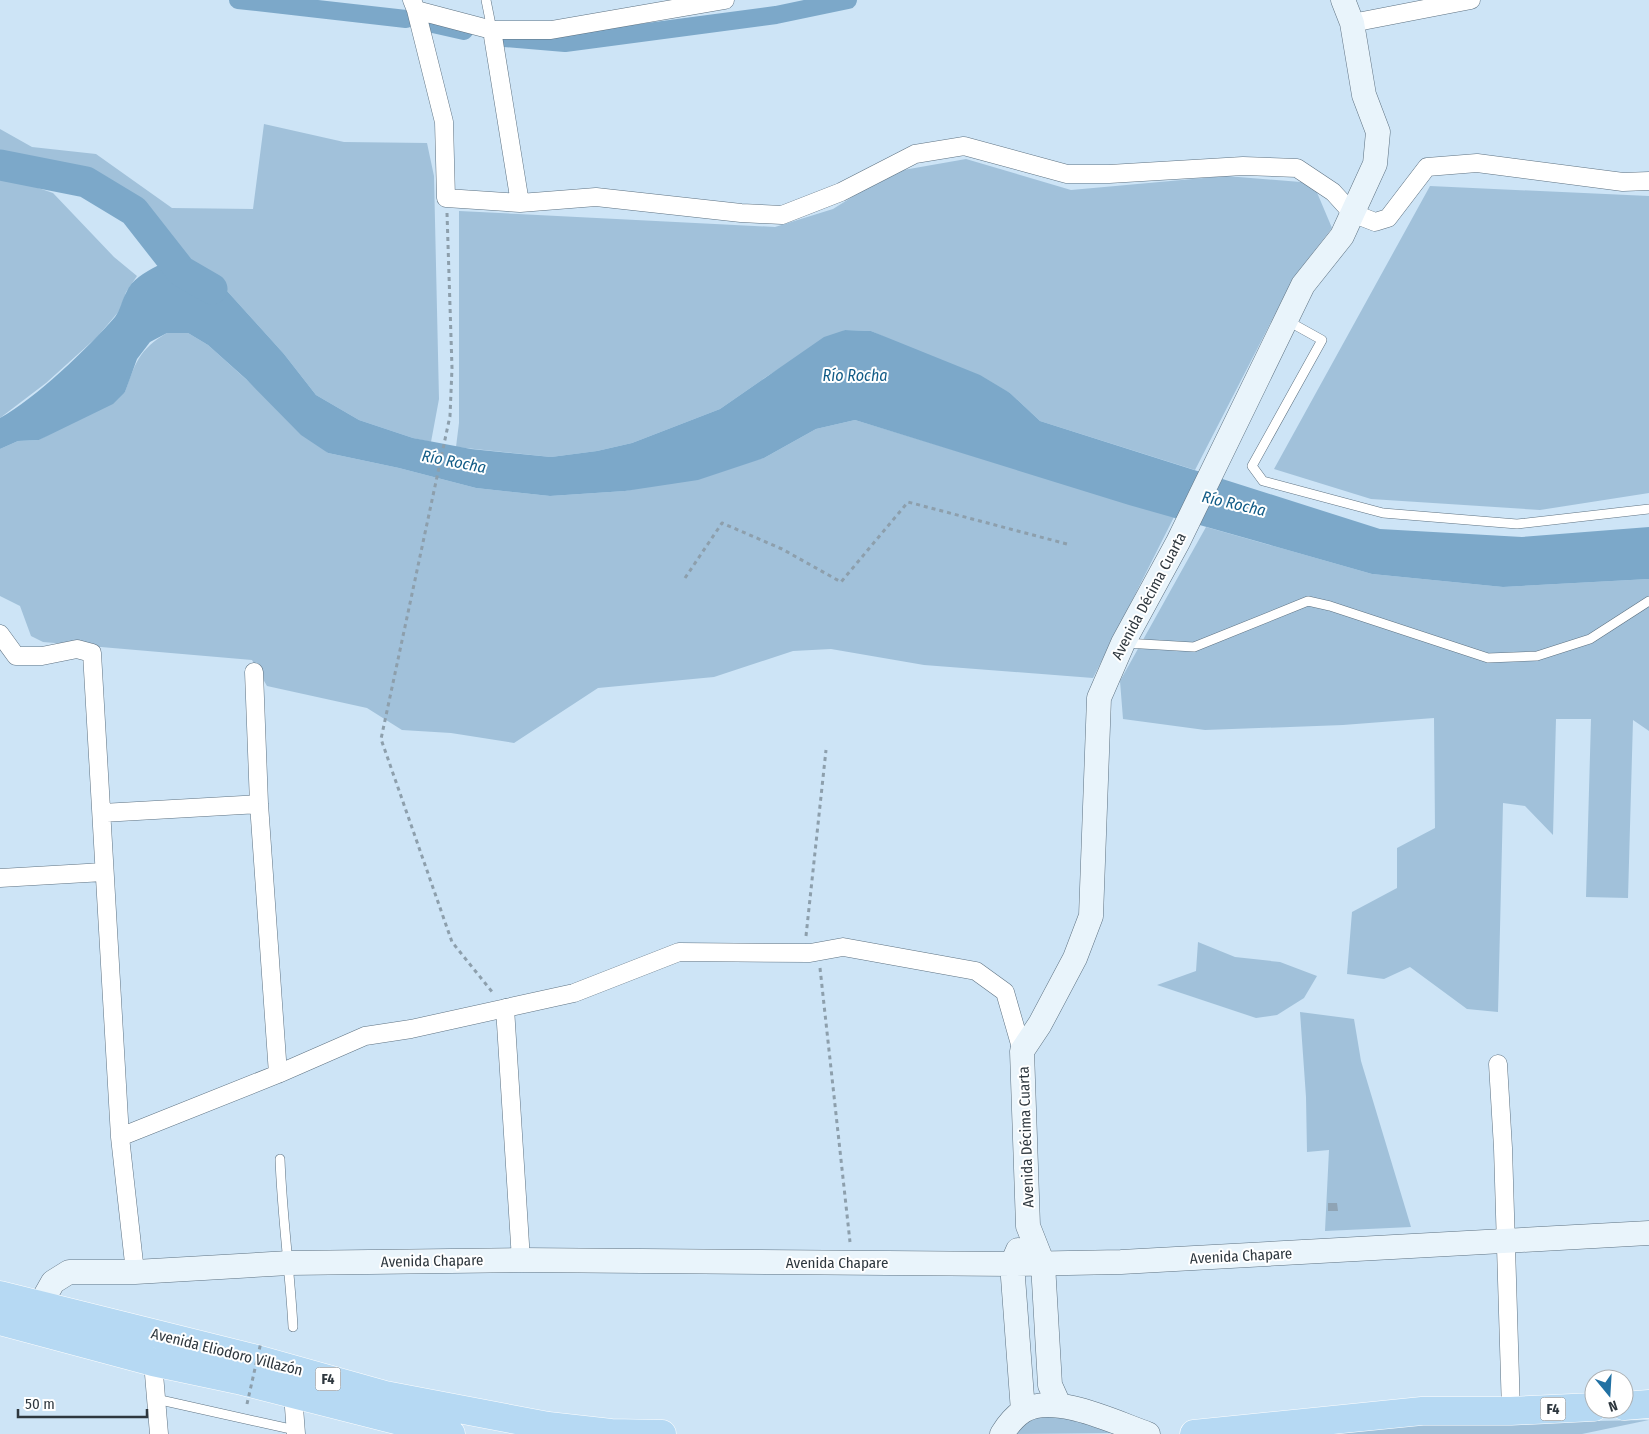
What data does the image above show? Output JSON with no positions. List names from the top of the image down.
{
  "streets": {
    "highway": ["Avenida Eliodoro Villazón", "F4"],
    "main road": ["Avenida Décima Cuarta", "Avenida Chapare"]
  },
  "crossings": [
    ["Avenida Décima Cuarta", "Avenida Chapare"],
    ["Avenida Chapare", "Avenida Eliodoro Villazón"]
  ],
  "water": ["Río Rocha"],
  "scale_bar": "50 m",
  "north": "bottom"
}
